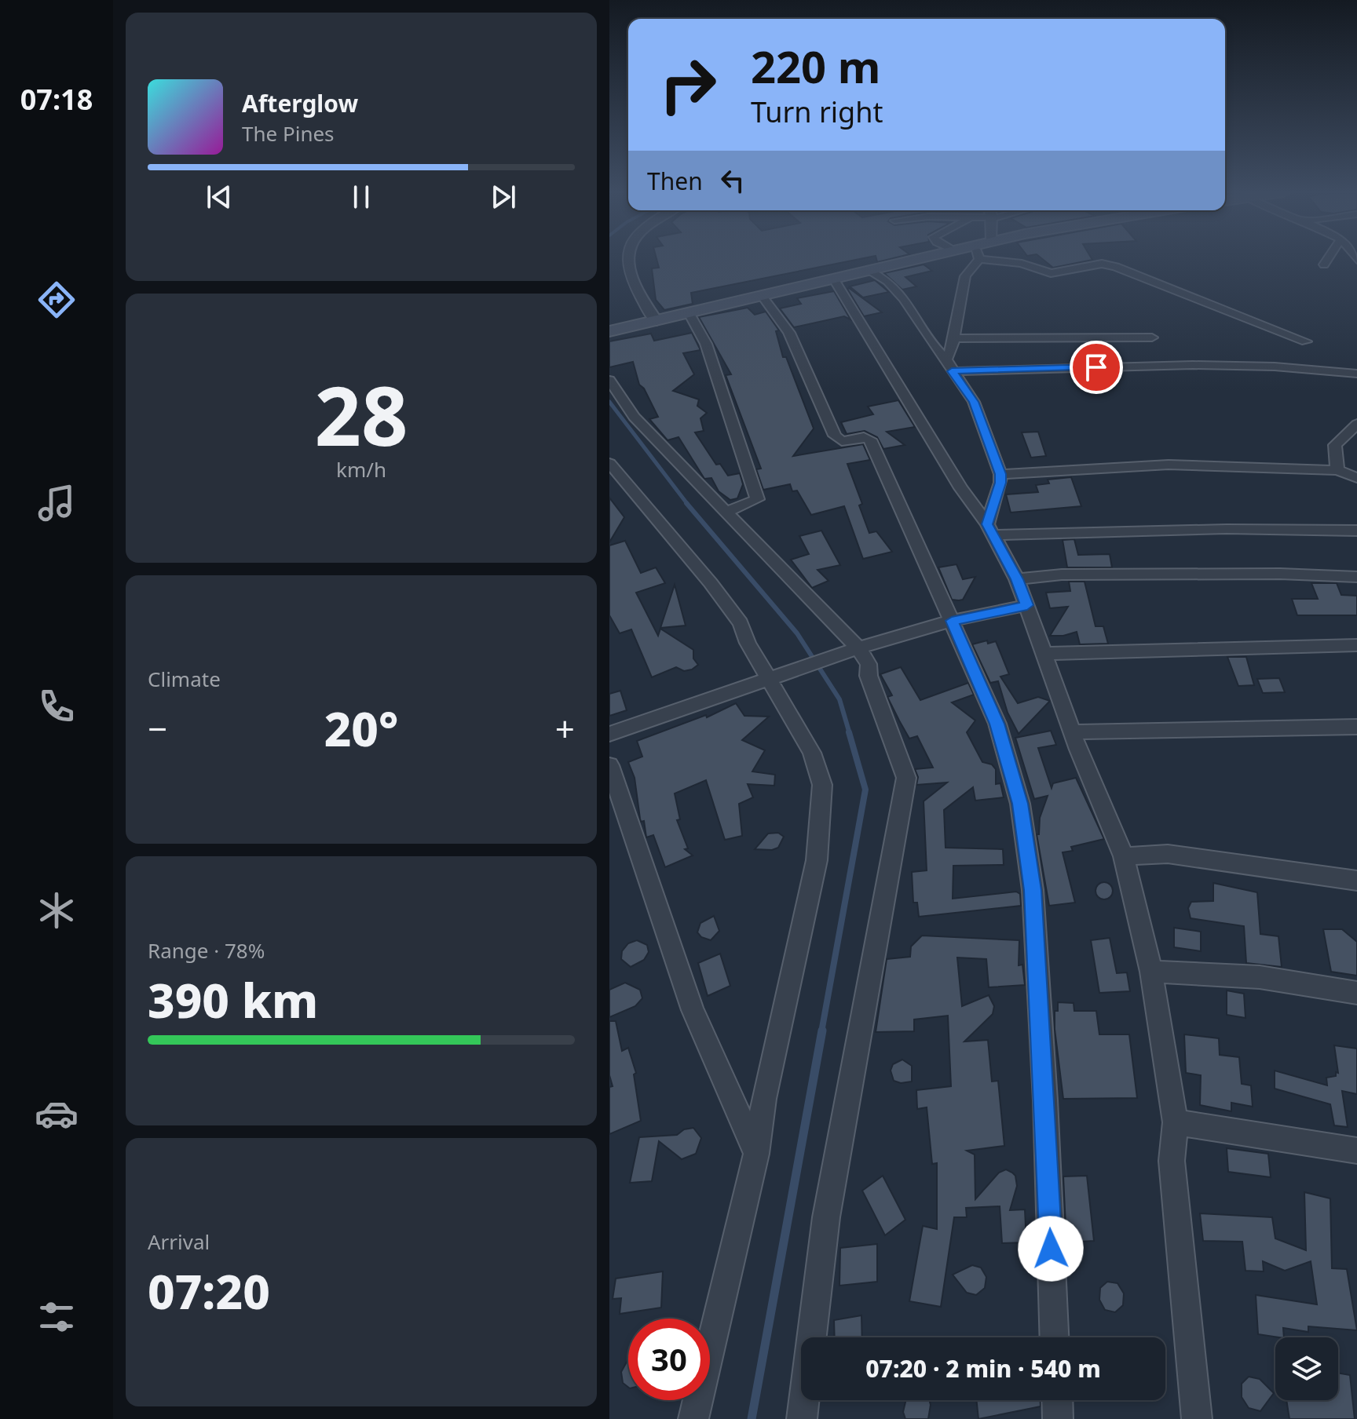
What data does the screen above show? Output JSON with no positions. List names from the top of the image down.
{
  "page": {
    "tabs": "07:18",
    "turn": ["220 m", "Turn right"],
    "song": ["Afterglow", "The Pines"],
    "then": "Then",
    "tile": [
      ["28", "km/h"],
      "Climate",
      ["Range · 78%", "390 km"],
      ["Arrival", "07:20"]
    ],
    "heat": ["−", "20°", "+"],
    "limit": "30",
    "trip": "07:20 · 2 min · 540 m"
  }
}
